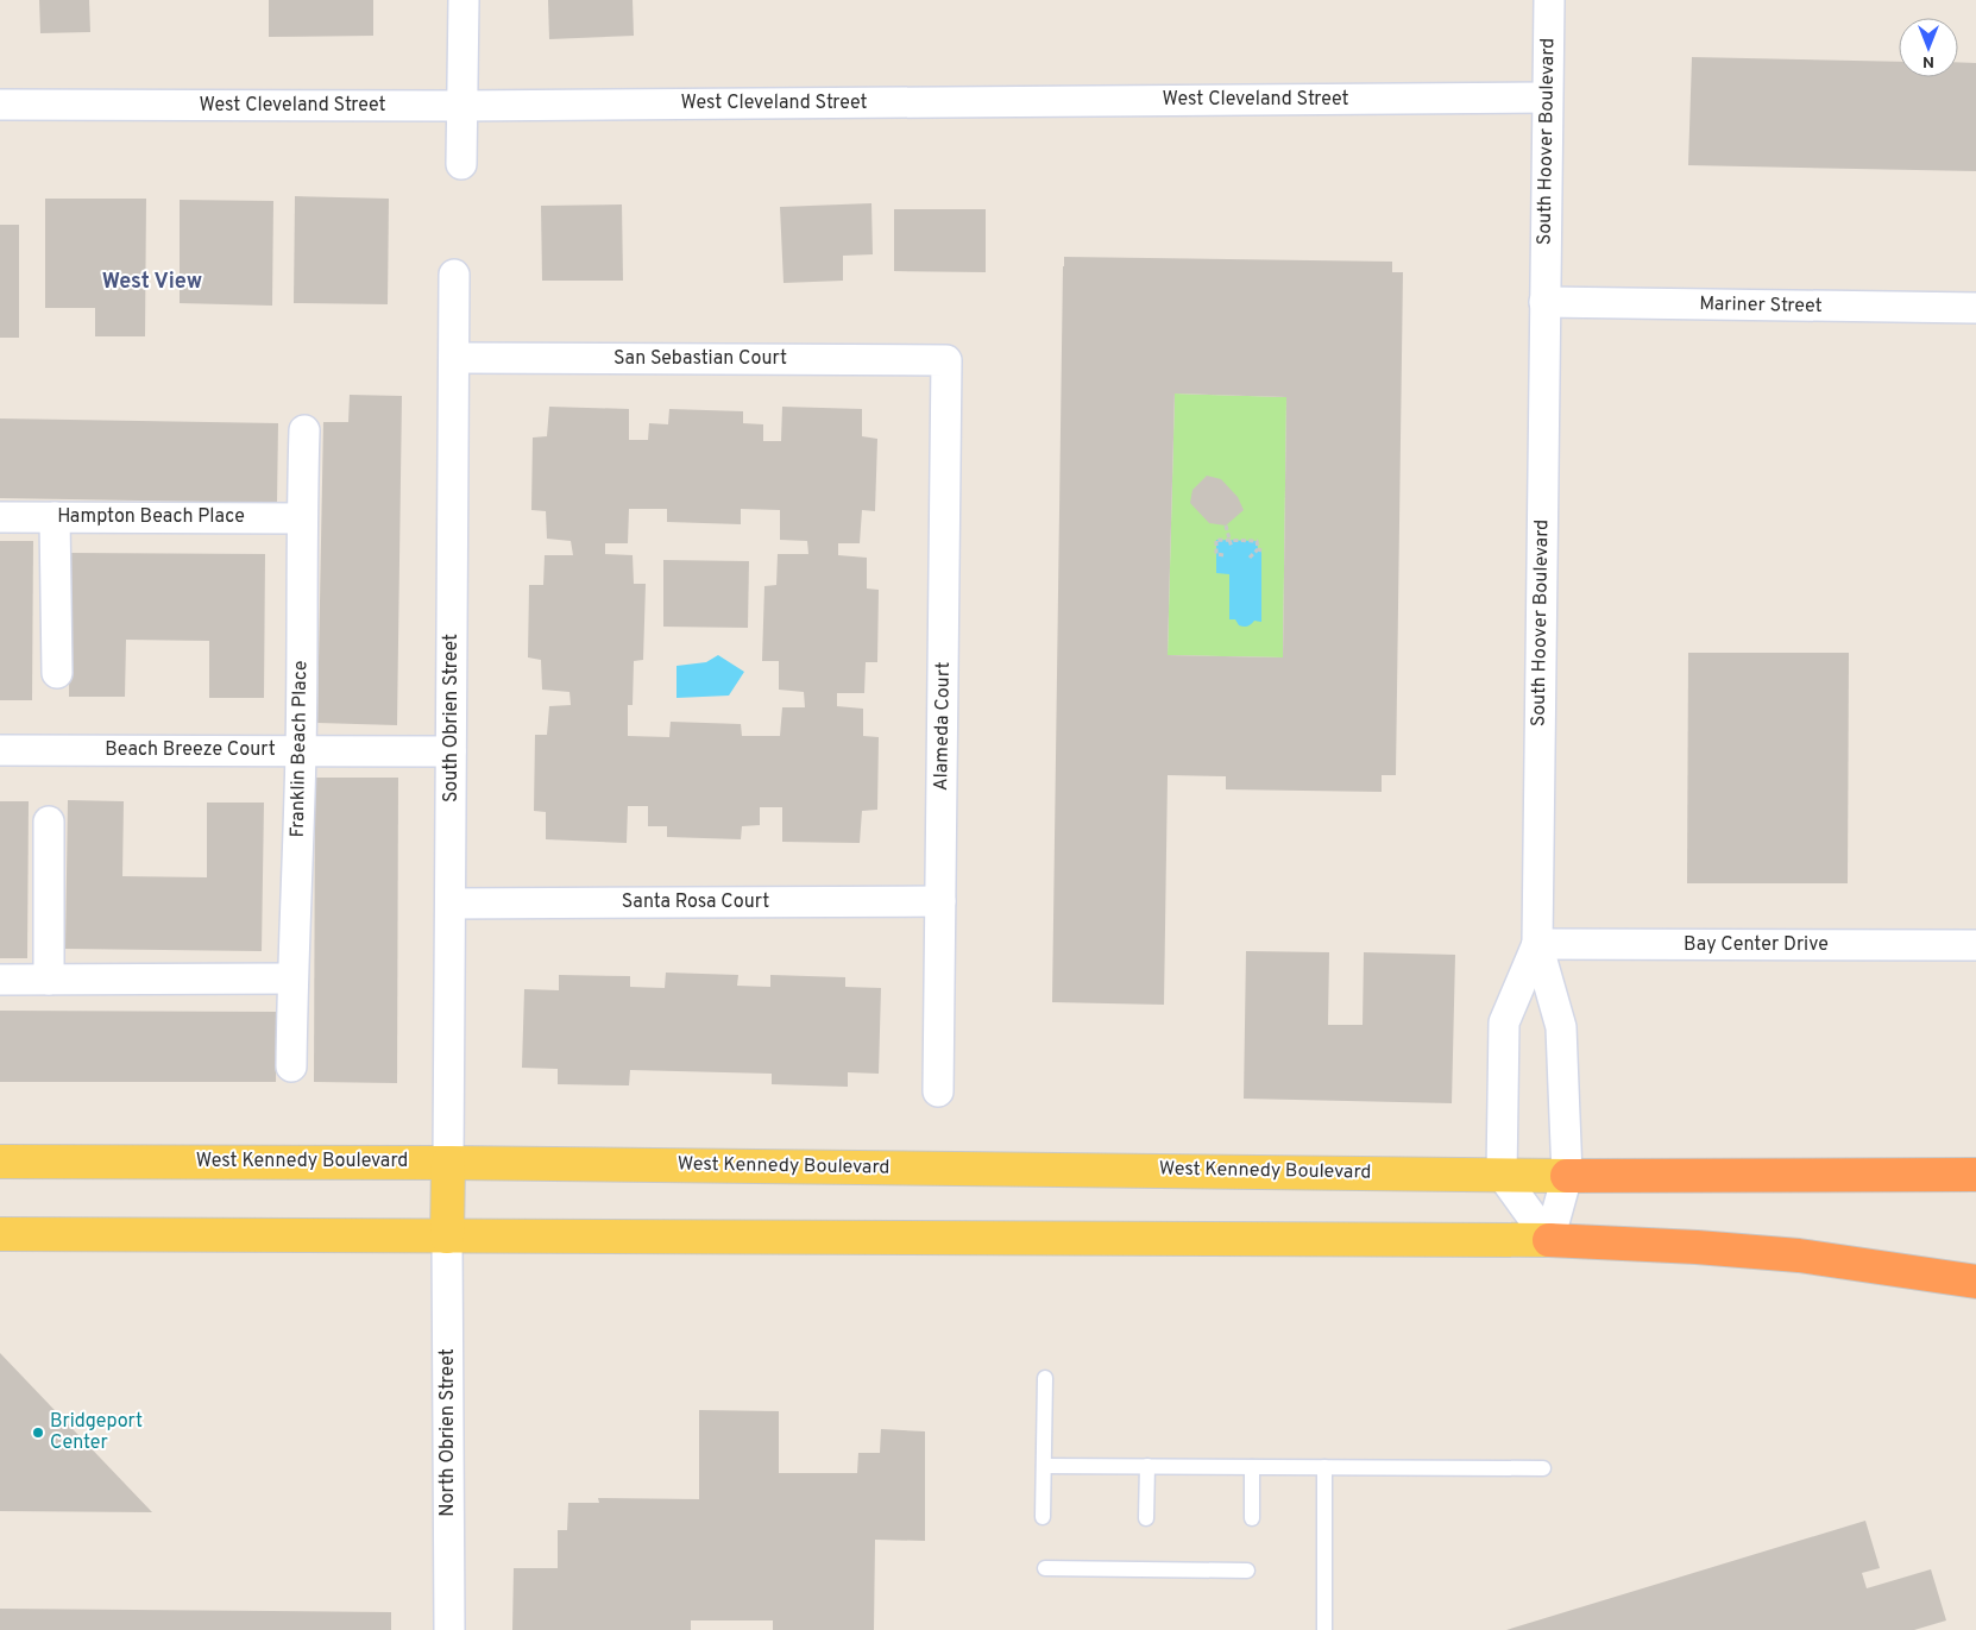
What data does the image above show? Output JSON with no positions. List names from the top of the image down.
{
  "streets": {
    "main road": ["West Kennedy Boulevard"],
    "street": [
      "West Cleveland Street",
      "South Hoover Boulevard",
      "Mariner Street",
      "San Sebastian Court",
      "Hampton Beach Place",
      "South Obrien Street",
      "Alameda Court",
      "Franklin Beach Place",
      "Beach Breeze Court",
      "Santa Rosa Court",
      "Bay Center Drive",
      "North Obrien Street"
    ]
  },
  "crossings": [
    ["West Cleveland Street", "South Hoover Boulevard"],
    ["South Hoover Boulevard", "Mariner Street"],
    ["South Hoover Boulevard", "Bay Center Drive"],
    ["South Hoover Boulevard", "West Kennedy Boulevard"],
    ["San Sebastian Court", "South Obrien Street"],
    ["San Sebastian Court", "Alameda Court"],
    ["Hampton Beach Place", "Franklin Beach Place"],
    ["South Obrien Street", "Beach Breeze Court"],
    ["South Obrien Street", "Santa Rosa Court"],
    ["South Obrien Street", "West Kennedy Boulevard"],
    ["Alameda Court", "Santa Rosa Court"],
    ["Franklin Beach Place", "Beach Breeze Court"]
  ],
  "districts": ["West View"],
  "places": ["Bridgeport Center"],
  "north": "bottom"
}
